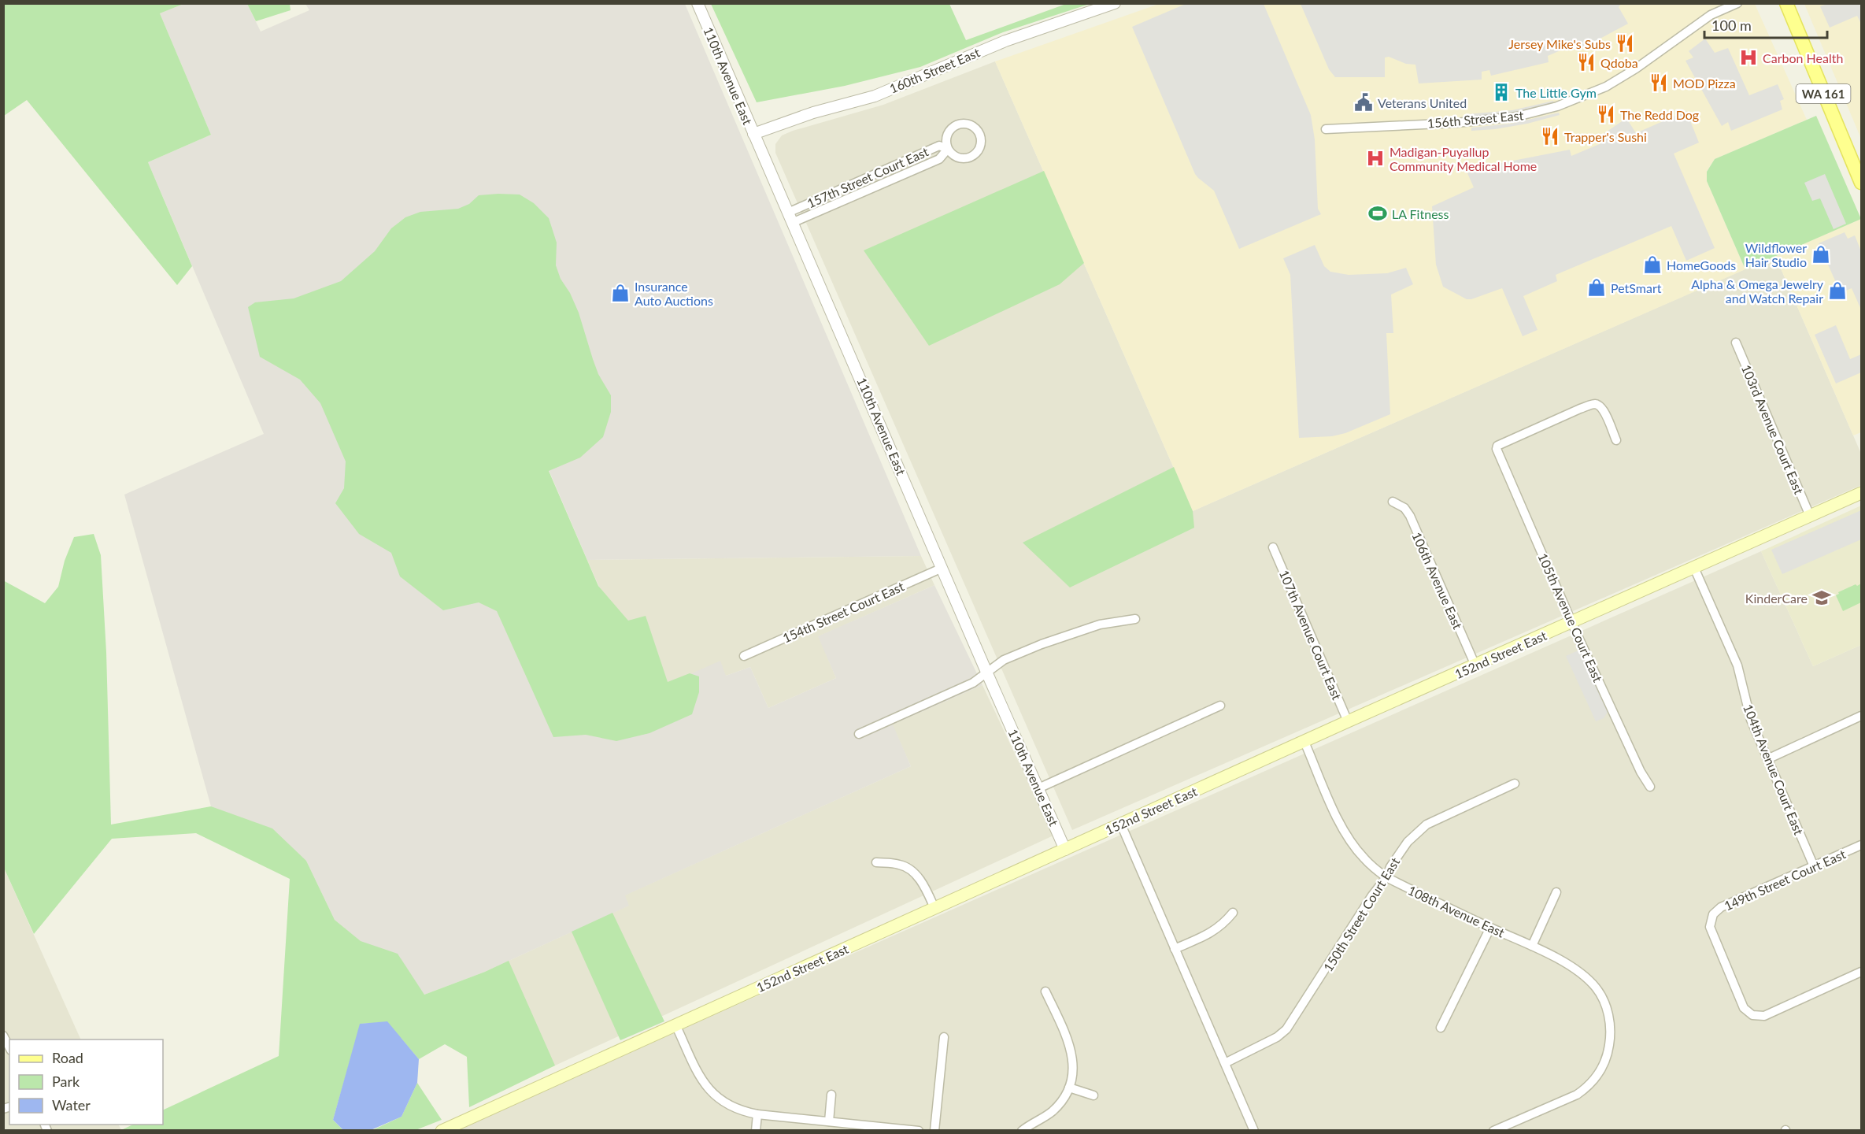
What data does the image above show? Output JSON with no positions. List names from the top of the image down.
{
  "streets": {
    "main road": ["WA 161", "152nd Street East"],
    "street": [
      "160th Street East",
      "110th Avenue East",
      "156th Street East",
      "157th Street Court East",
      "103rd Avenue Court East",
      "106th Avenue East",
      "154th Street Court East",
      "105th Avenue Court East",
      "107th Avenue Court East",
      "104th Avenue Court East",
      "149th Street Court East",
      "108th Avenue East",
      "150th Street Court East"
    ]
  },
  "crossings": [
    ["160th Street East", "110th Avenue East"],
    ["110th Avenue East", "157th Street Court East"],
    ["110th Avenue East", "154th Street Court East"],
    ["110th Avenue East", "152nd Street East"],
    ["103rd Avenue Court East", "152nd Street East"],
    ["106th Avenue East", "152nd Street East"],
    ["105th Avenue Court East", "152nd Street East"],
    ["107th Avenue Court East", "152nd Street East"],
    ["152nd Street East", "104th Avenue Court East"],
    ["152nd Street East", "108th Avenue East"],
    ["104th Avenue Court East", "149th Street Court East"],
    ["108th Avenue East", "150th Street Court East"]
  ],
  "places": {
    "restaurant": [
      "Jersey Mike's Subs",
      "Qdoba",
      "MOD Pizza",
      "The Redd Dog",
      "Trapper's Sushi"
    ],
    "hospital": ["Carbon Health", "Madigan-Puyallup Community Medical Home"],
    "building": ["The Little Gym"],
    "public building": ["Veterans United"],
    "sports": ["LA Fitness"],
    "shop": [
      "Wildflower Hair Studio",
      "HomeGoods",
      "PetSmart",
      "Alpha & Omega Jewelry and Watch Repair",
      "Insurance Auto Auctions"
    ],
    "school or university": ["KinderCare"]
  },
  "legend": ["Road", "Park", "Water"],
  "scale_bar": "100 m"
}
